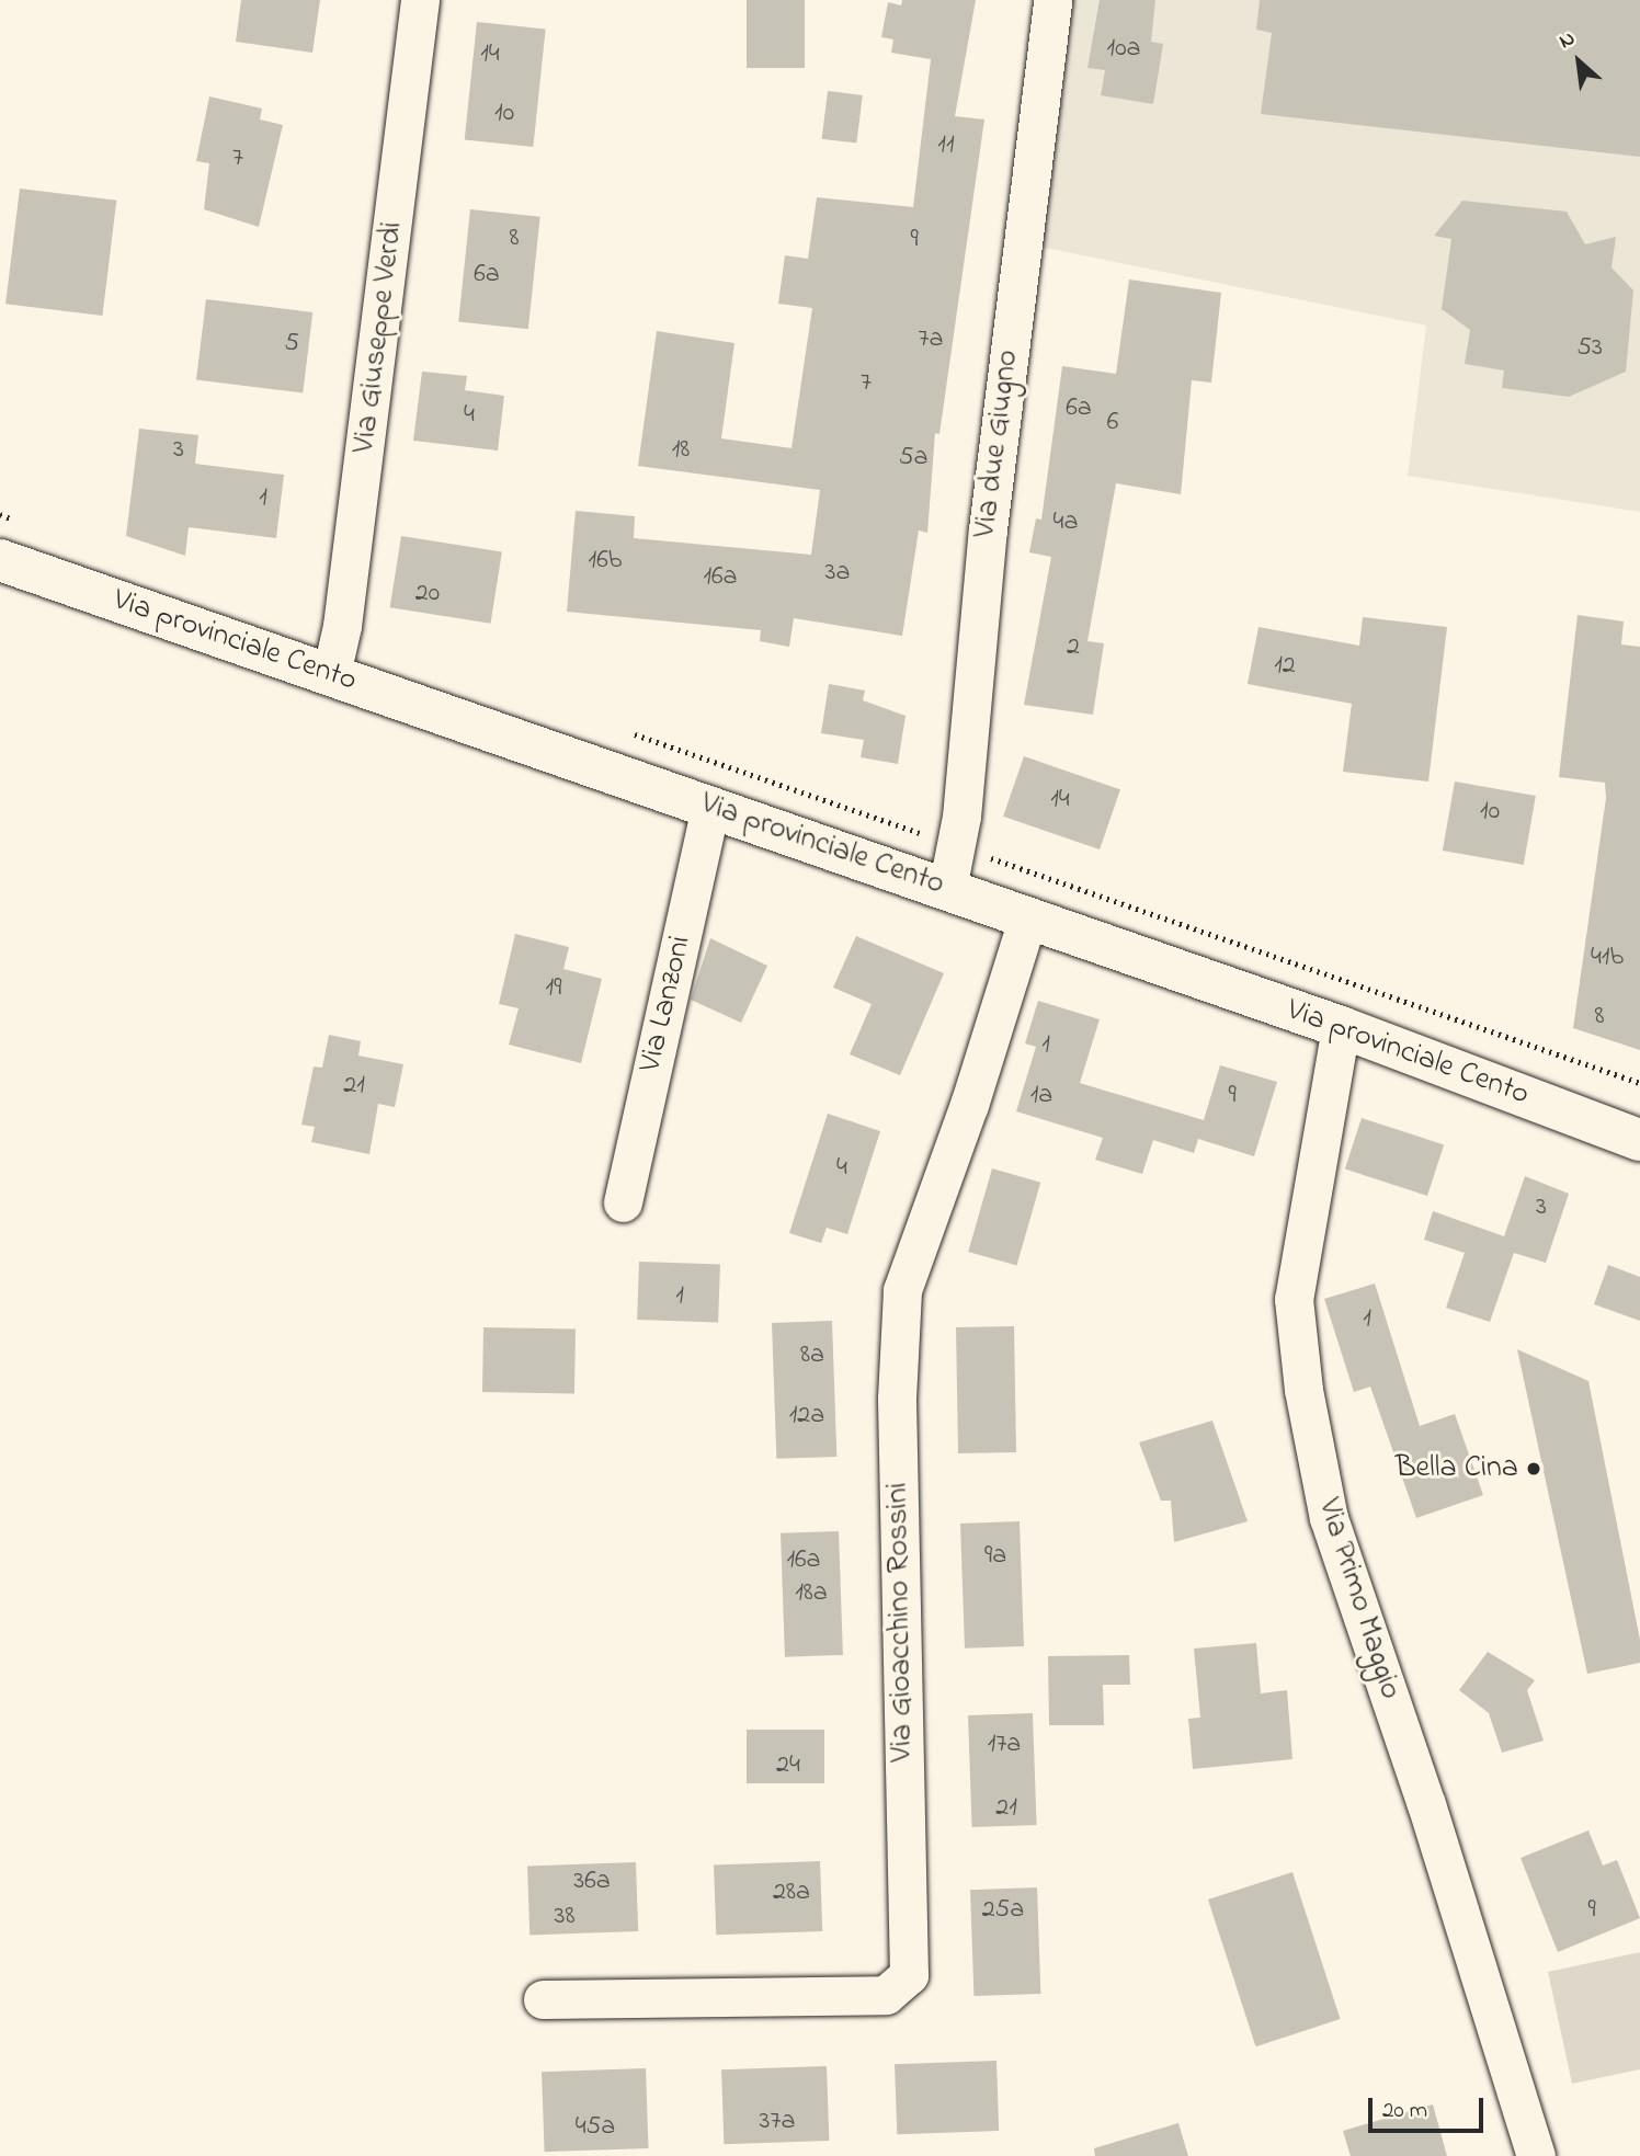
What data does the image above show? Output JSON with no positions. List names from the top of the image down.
{
  "streets": {
    "main road": ["Via provinciale Cento"],
    "street": [
      "Via Giuseppe Verdi",
      "Via due Giugno",
      "Via Lanzoni",
      "Via Primo Maggio",
      "Via Gioacchino Rossini"
    ]
  },
  "crossings": [
    ["Via Giuseppe Verdi", "Via provinciale Cento"],
    ["Via due Giugno", "Via provinciale Cento"],
    ["Via provinciale Cento", "Via Lanzoni"],
    ["Via provinciale Cento", "Via Primo Maggio"],
    ["Via provinciale Cento", "Via Gioacchino Rossini"]
  ],
  "places": ["Bella Cina"],
  "house_numbers": [
    "10a",
    "14",
    "10",
    "11",
    "7",
    "8",
    "9",
    "6a",
    "7a",
    "5",
    "53",
    "7",
    "6a",
    "4",
    "6",
    "3",
    "18",
    "5a",
    "1",
    "4a",
    "16b",
    "3a",
    "16a",
    "20",
    "2",
    "12",
    "14",
    "10",
    "41b",
    "19",
    "8",
    "1",
    "21",
    "1a",
    "9",
    "4",
    "3",
    "1",
    "1",
    "8a",
    "12a",
    "9a",
    "16a",
    "18a",
    "17a",
    "24",
    "21",
    "36a",
    "28a",
    "25a",
    "9",
    "38",
    "37a",
    "45a"
  ],
  "scale_bar": "20 m",
  "north": "top left"
}
